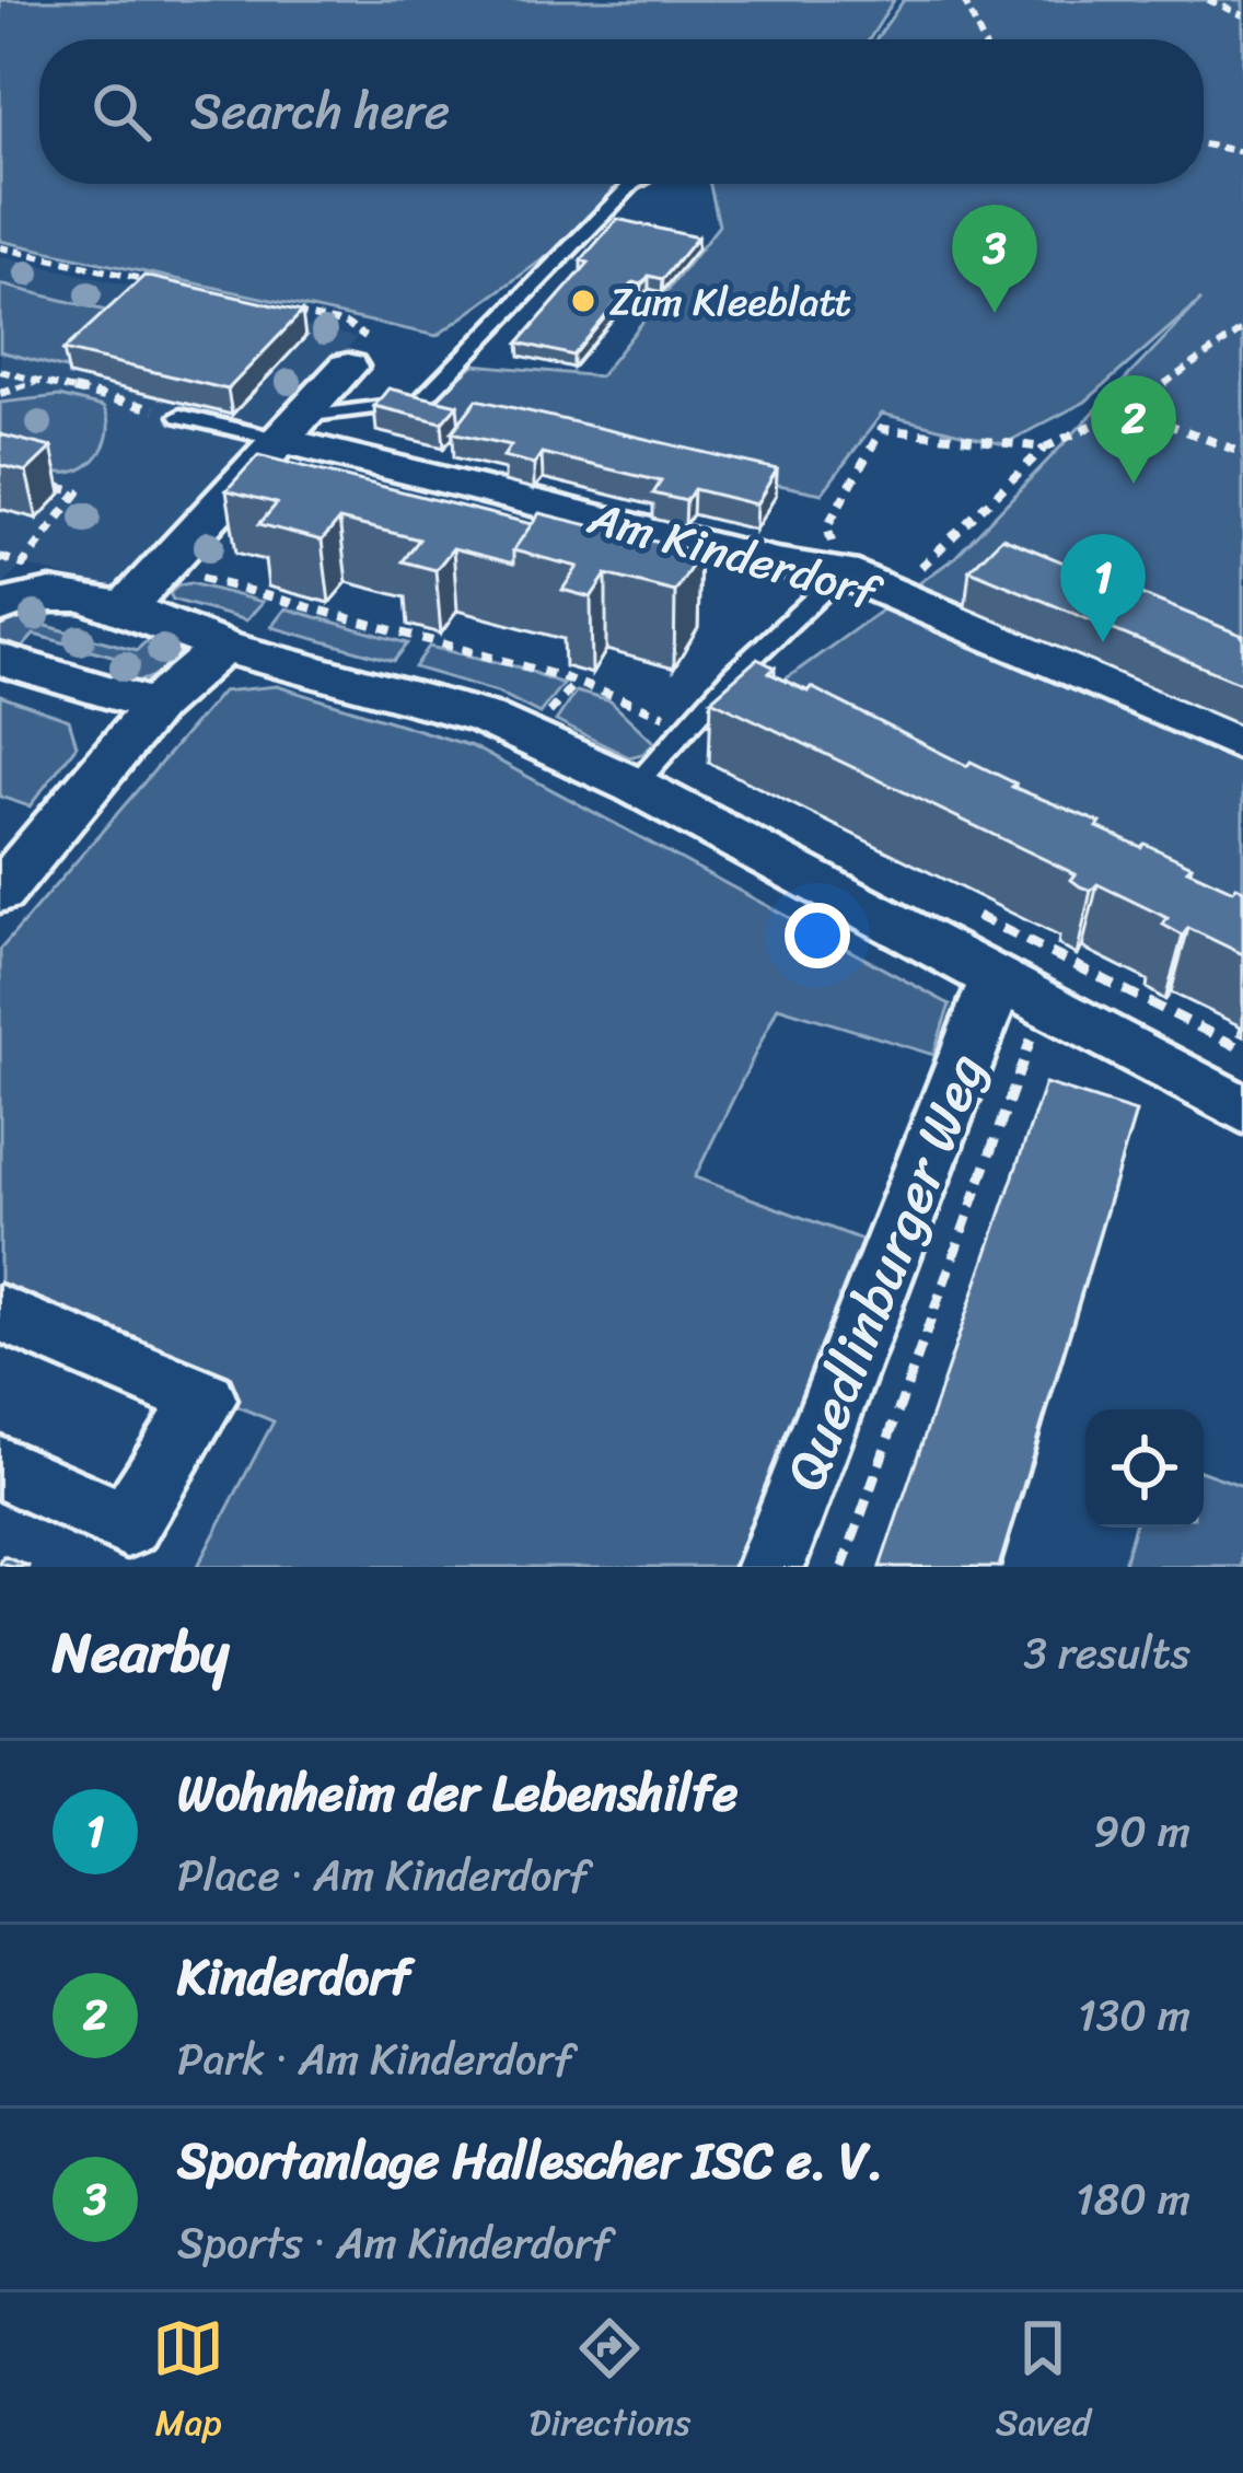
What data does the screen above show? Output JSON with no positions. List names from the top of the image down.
{
  "streets": {
    "street": ["Am Kinderdorf", "Quedlinburger Weg"]
  },
  "places": ["Zum Kleeblatt"],
  "page": {
    "search": "Search here",
    "pins": ["3", "2", "1"],
    "heading": ["Nearby", "3 results"],
    "list": [
      {
        "mark": "1",
        "name": "Wohnheim der Lebenshilfe",
        "note": "Place · Am Kinderdorf",
        "value": "90 m"
      },
      {
        "mark": "2",
        "name": "Kinderdorf",
        "note": "Park · Am Kinderdorf",
        "value": "130 m"
      },
      {
        "mark": "3",
        "name": "Sportanlage Hallescher ISC e. V.",
        "note": "Sports · Am Kinderdorf",
        "value": "180 m"
      }
    ],
    "nav": ["Map", "Directions", "Saved"]
  }
}
